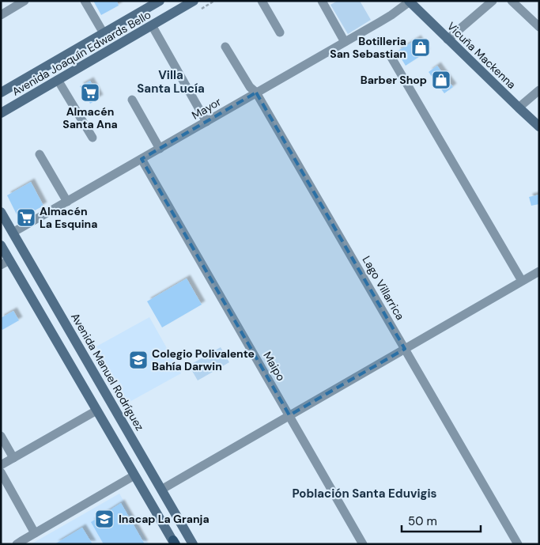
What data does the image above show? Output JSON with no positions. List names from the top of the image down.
{
  "streets": {
    "main road": ["Avenida Joaquín Edwards Bello", "Vicuña Mackenna", "Avenida Manuel Rodríguez"],
    "street": ["Mayor", "Lago Villarrica", "Maipo"]
  },
  "crossings": [
    ["Vicuña Mackenna", "Mayor"],
    ["Mayor", "Lago Villarrica"],
    ["Mayor", "Maipo"],
    ["Mayor", "Avenida Manuel Rodríguez"]
  ],
  "districts": ["Villa Santa Lucía", "Población Santa Eduvigis"],
  "places": {
    "shop": ["Botilleria San Sebastian", "Barber Shop"],
    "supermarket": ["Almacén Santa Ana", "Almacén La Esquina"],
    "school or university": ["Colegio Polivalente Bahía Darwin", "Inacap La Granja"]
  },
  "scale_bar": "50 m"
}
